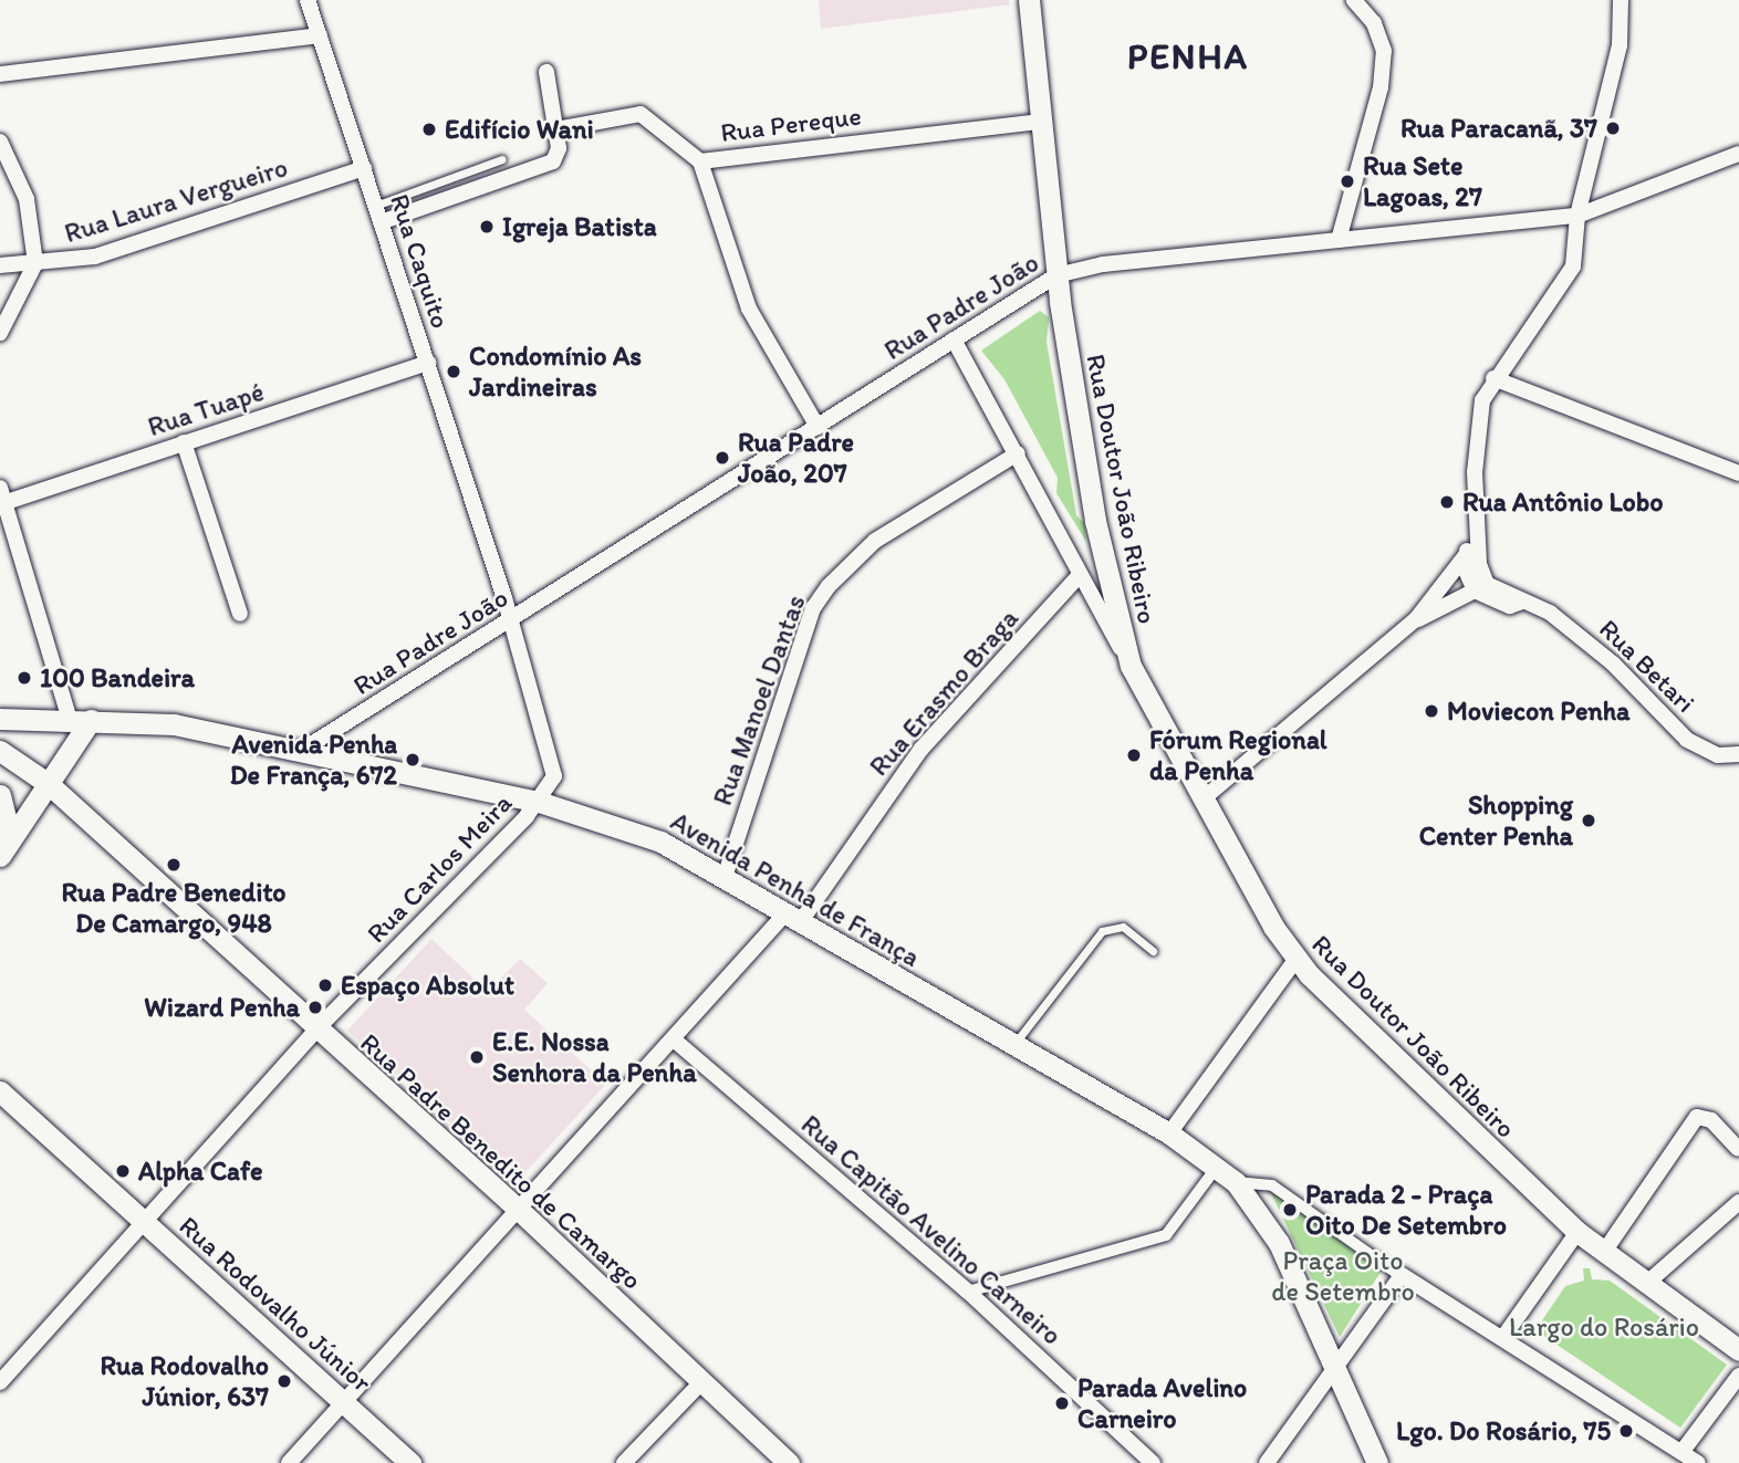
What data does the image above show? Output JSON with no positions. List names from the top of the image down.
{
  "streets": {
    "main road": [
      "Rua Doutor João Ribeiro",
      "Avenida Penha de França",
      "Rua Padre Benedito de Camargo",
      "Rua Rodovalho Júnior"
    ],
    "street": [
      "Rua Pereque",
      "Rua Laura Vergueiro",
      "Rua Caquito",
      "Rua Padre João",
      "Rua Tuapé",
      "Rua Betari",
      "Rua Erasmo Braga",
      "Rua Manoel Dantas",
      "Rua Carlos Meira",
      "Rua Capitão Avelino Carneiro"
    ]
  },
  "crossings": [
    ["Rua Pereque", "Rua Padre João"],
    ["Rua Pereque", "Rua Doutor João Ribeiro"],
    ["Rua Laura Vergueiro", "Rua Caquito"],
    ["Rua Caquito", "Rua Padre João"],
    ["Rua Caquito", "Rua Tuapé"],
    ["Rua Caquito", "Rua Carlos Meira"],
    ["Rua Caquito", "Avenida Penha de França"],
    ["Rua Padre João", "Rua Doutor João Ribeiro"],
    ["Rua Padre João", "Avenida Penha de França"],
    ["Rua Erasmo Braga", "Avenida Penha de França"],
    ["Rua Erasmo Braga", "Rua Padre Benedito de Camargo"],
    ["Rua Erasmo Braga", "Rua Capitão Avelino Carneiro"],
    ["Rua Erasmo Braga", "Rua Rodovalho Júnior"],
    ["Rua Manoel Dantas", "Avenida Penha de França"],
    ["Rua Carlos Meira", "Avenida Penha de França"],
    ["Rua Carlos Meira", "Rua Padre Benedito de Camargo"],
    ["Rua Carlos Meira", "Rua Rodovalho Júnior"]
  ],
  "districts": ["PENHA"],
  "parks": ["Praça Oito de Setembro", "Largo do Rosário"],
  "places": [
    "Rua Paracanã, 37",
    "Edifício Wani",
    "Rua Sete Lagoas, 27",
    "Igreja Batista",
    "Condomínio As Jardineiras",
    "Rua Padre João, 207",
    "Rua Antônio Lobo",
    "100 Bandeira",
    "Moviecon Penha",
    "Fórum Regional da Penha",
    "Avenida Penha De França, 672",
    "Shopping Center Penha",
    "Rua Padre Benedito De Camargo, 948",
    "Espaço Absolut",
    "Wizard Penha",
    "E.E. Nossa Senhora da Penha",
    "Alpha Cafe",
    "Parada 2 - Praça Oito De Setembro",
    "Rua Rodovalho Júnior, 637",
    "Parada Avelino Carneiro",
    "Lgo. Do Rosário, 75"
  ]
}
